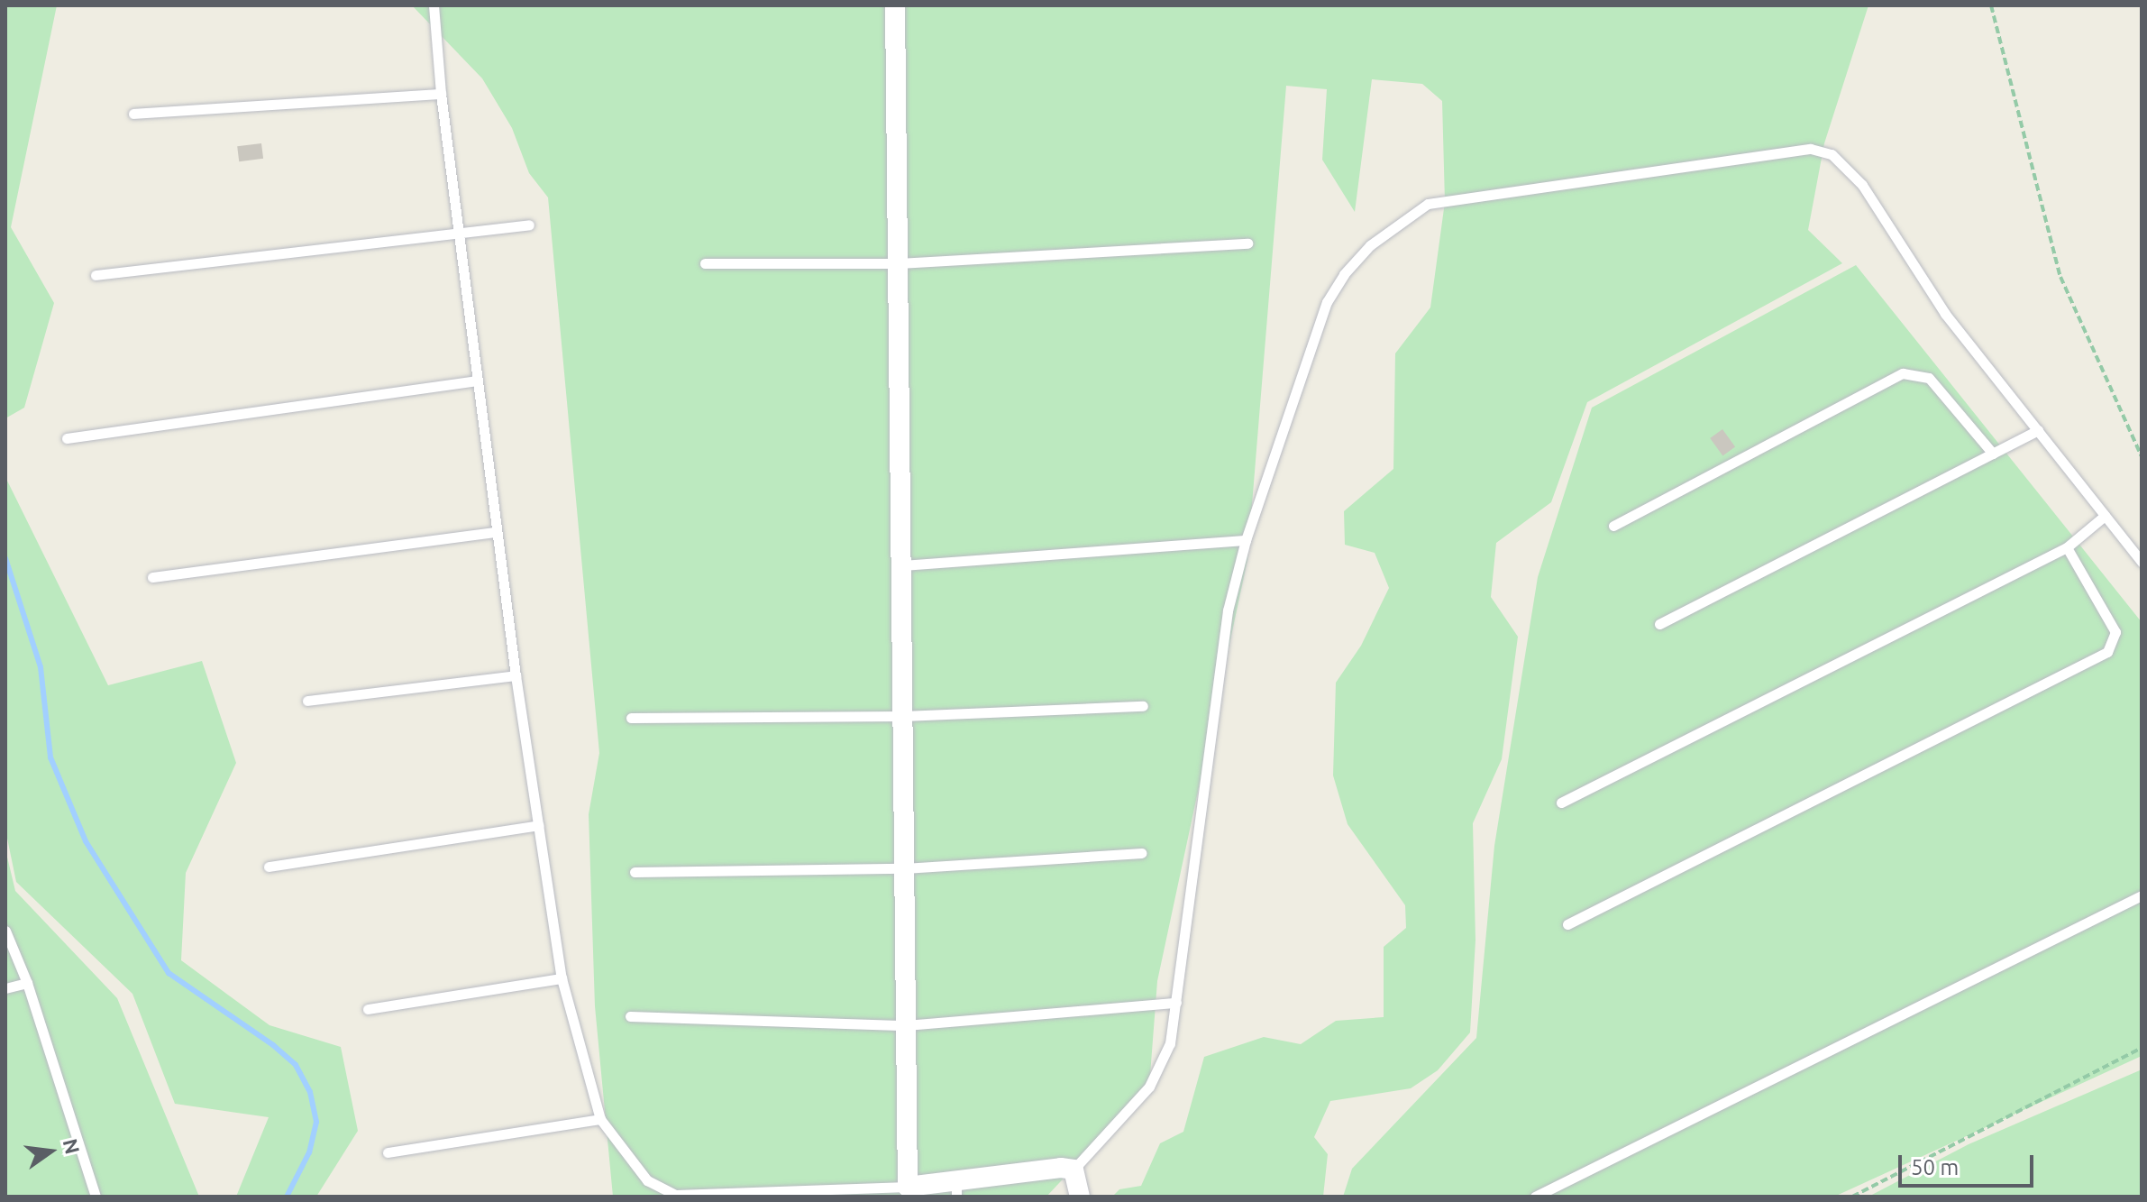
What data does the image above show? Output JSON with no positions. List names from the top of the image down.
{
  "scale_bar": "50 m",
  "north": "right"
}
